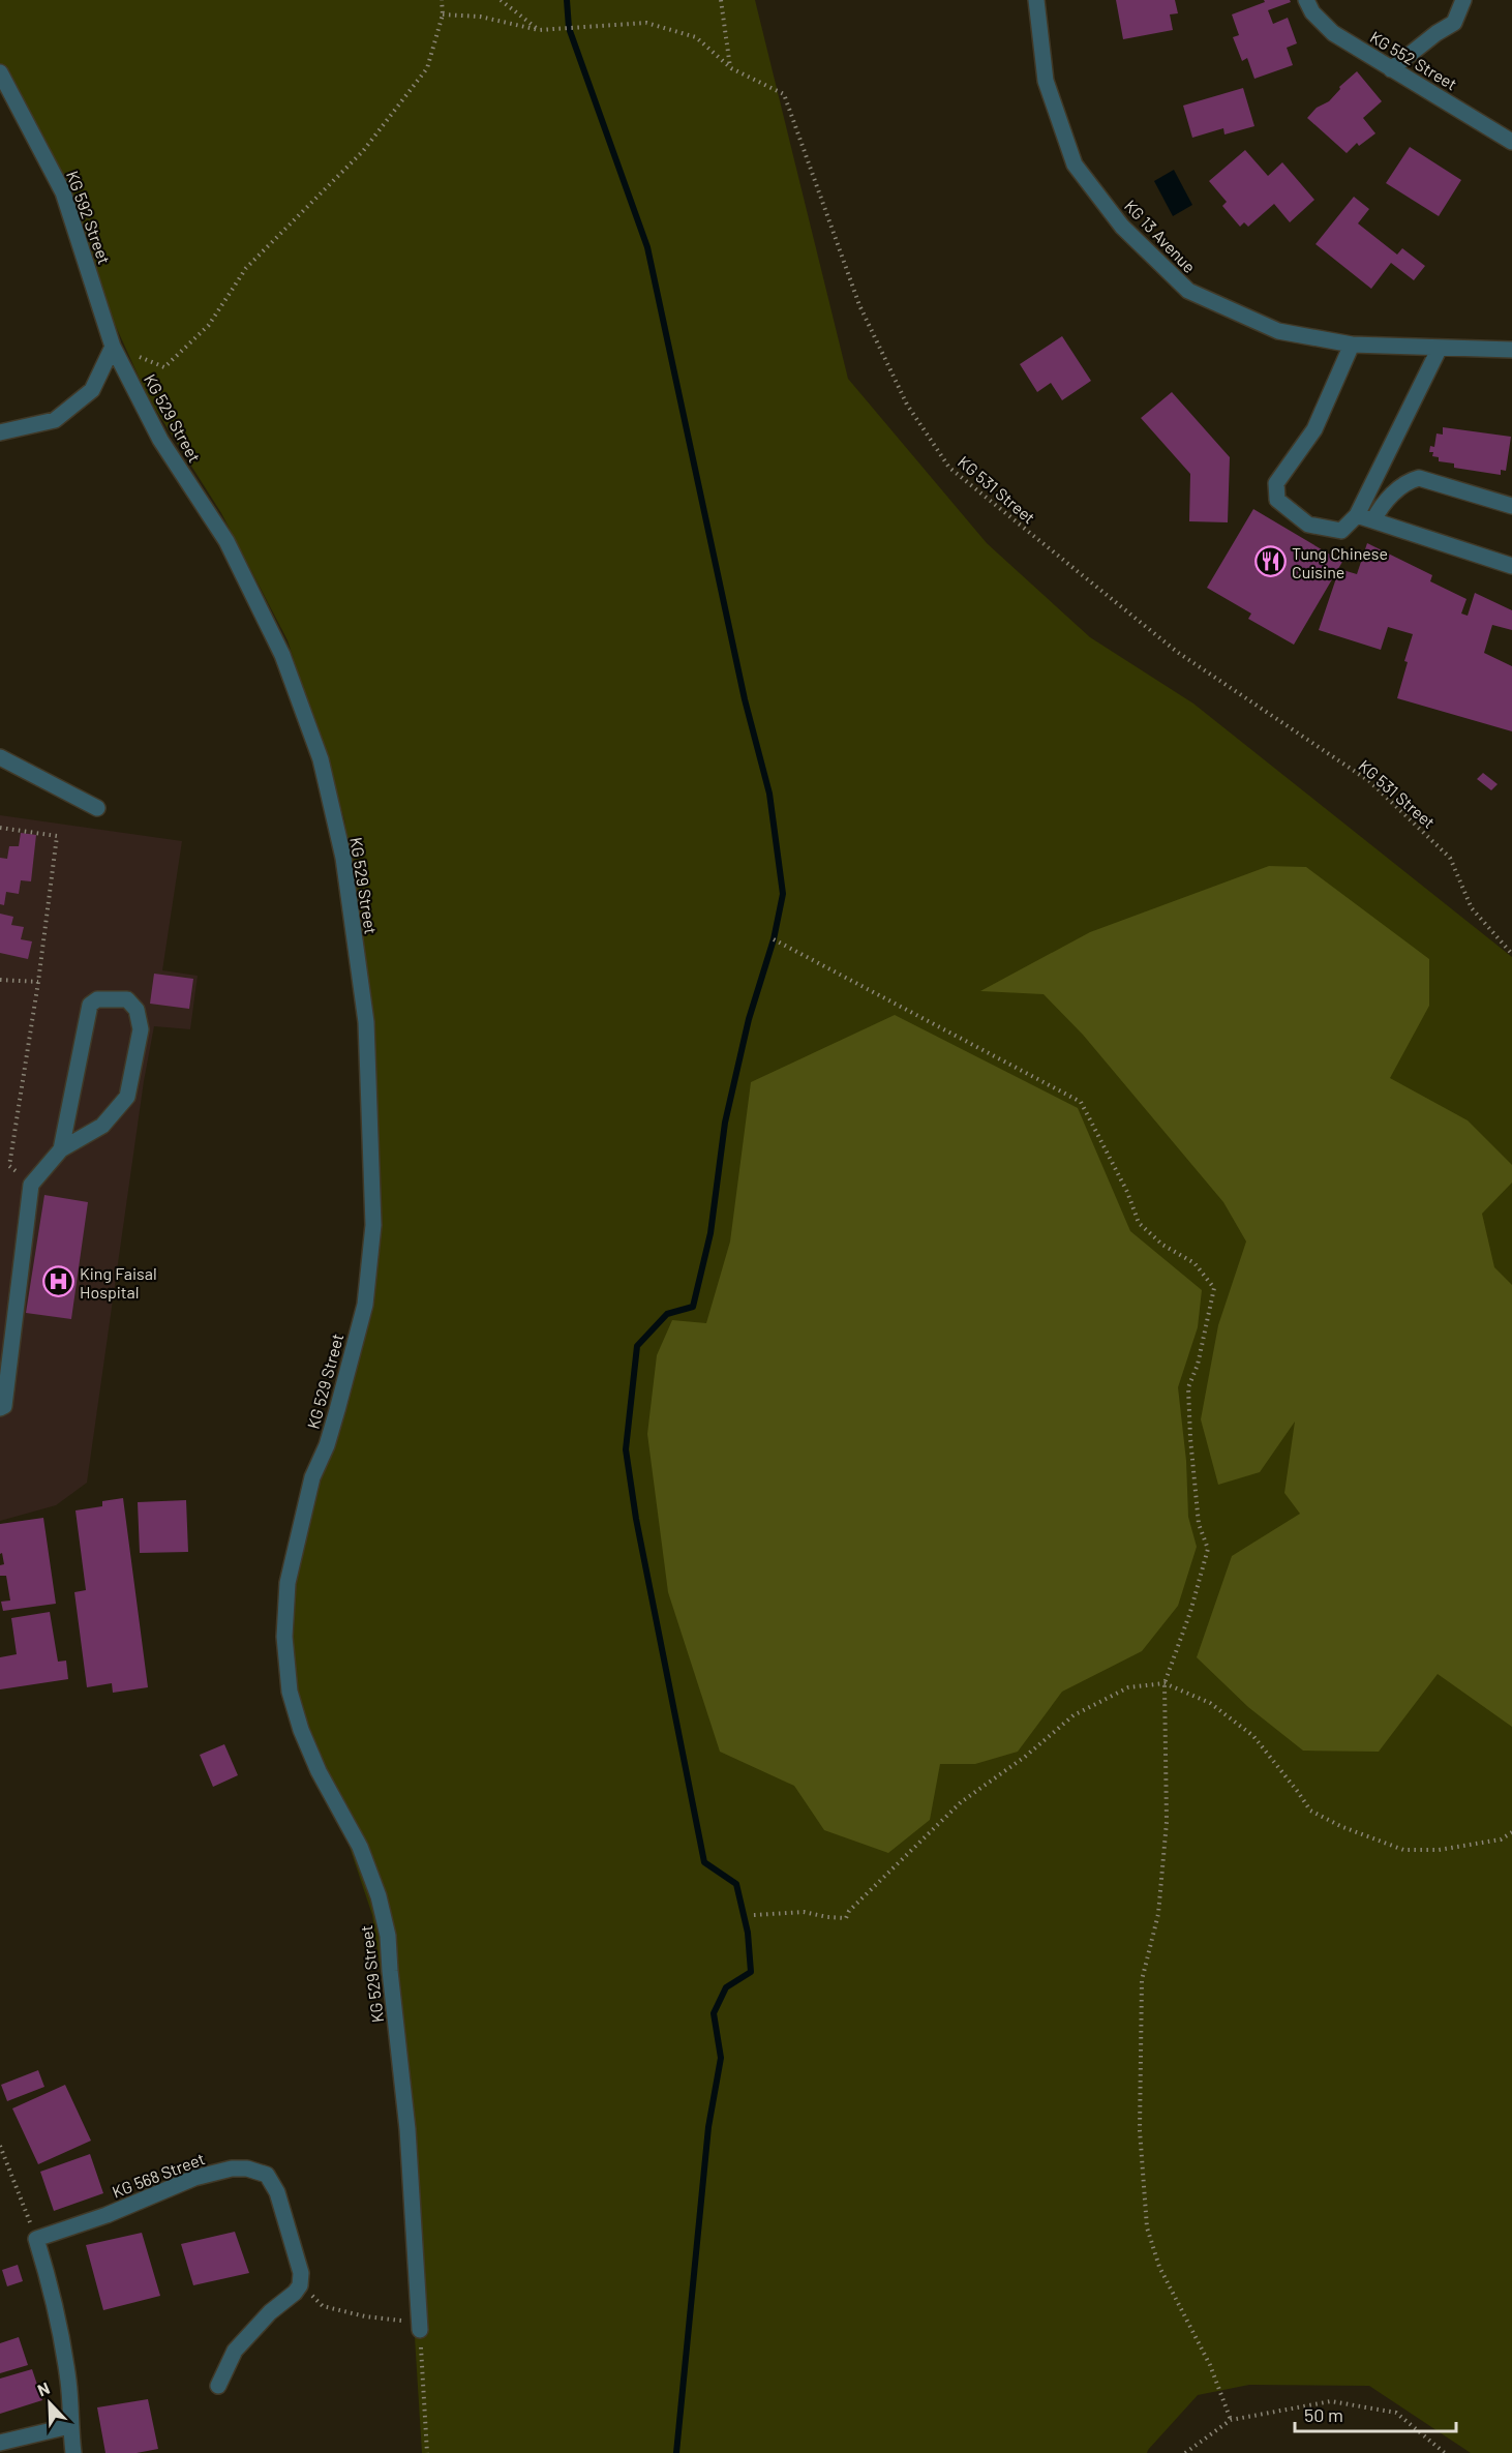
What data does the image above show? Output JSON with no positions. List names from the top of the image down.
{
  "streets": {
    "street": [
      "KG 552 Street",
      "KG 592 Street",
      "KG 13 Avenue",
      "KG 529 Street",
      "KG 568 Street"
    ],
    "path": ["KG 531 Street"]
  },
  "crossings": [
    ["KG 592 Street", "KG 529 Street"]
  ],
  "places": {
    "restaurant": ["Tung Chinese Cuisine"],
    "hospital": ["King Faisal Hospital"]
  },
  "scale_bar": "50 m",
  "north": "top left"
}
